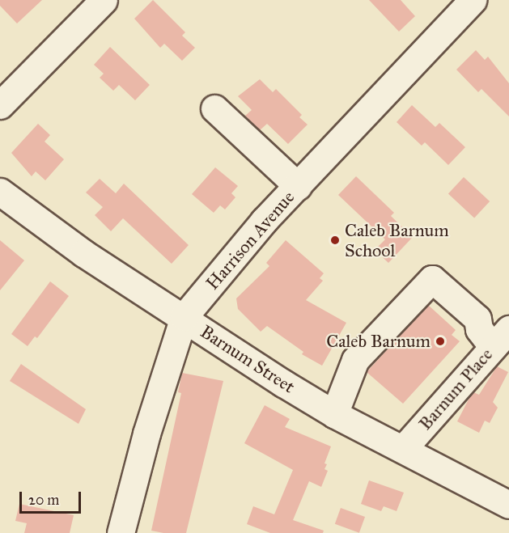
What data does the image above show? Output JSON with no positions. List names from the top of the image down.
{
  "streets": {
    "street": ["Harrison Avenue", "Barnum Street", "Barnum Place"]
  },
  "crossings": [
    ["Harrison Avenue", "Barnum Street"],
    ["Barnum Street", "Barnum Place"]
  ],
  "places": ["Caleb Barnum School", "Caleb Barnum"],
  "scale_bar": "20 m"
}
